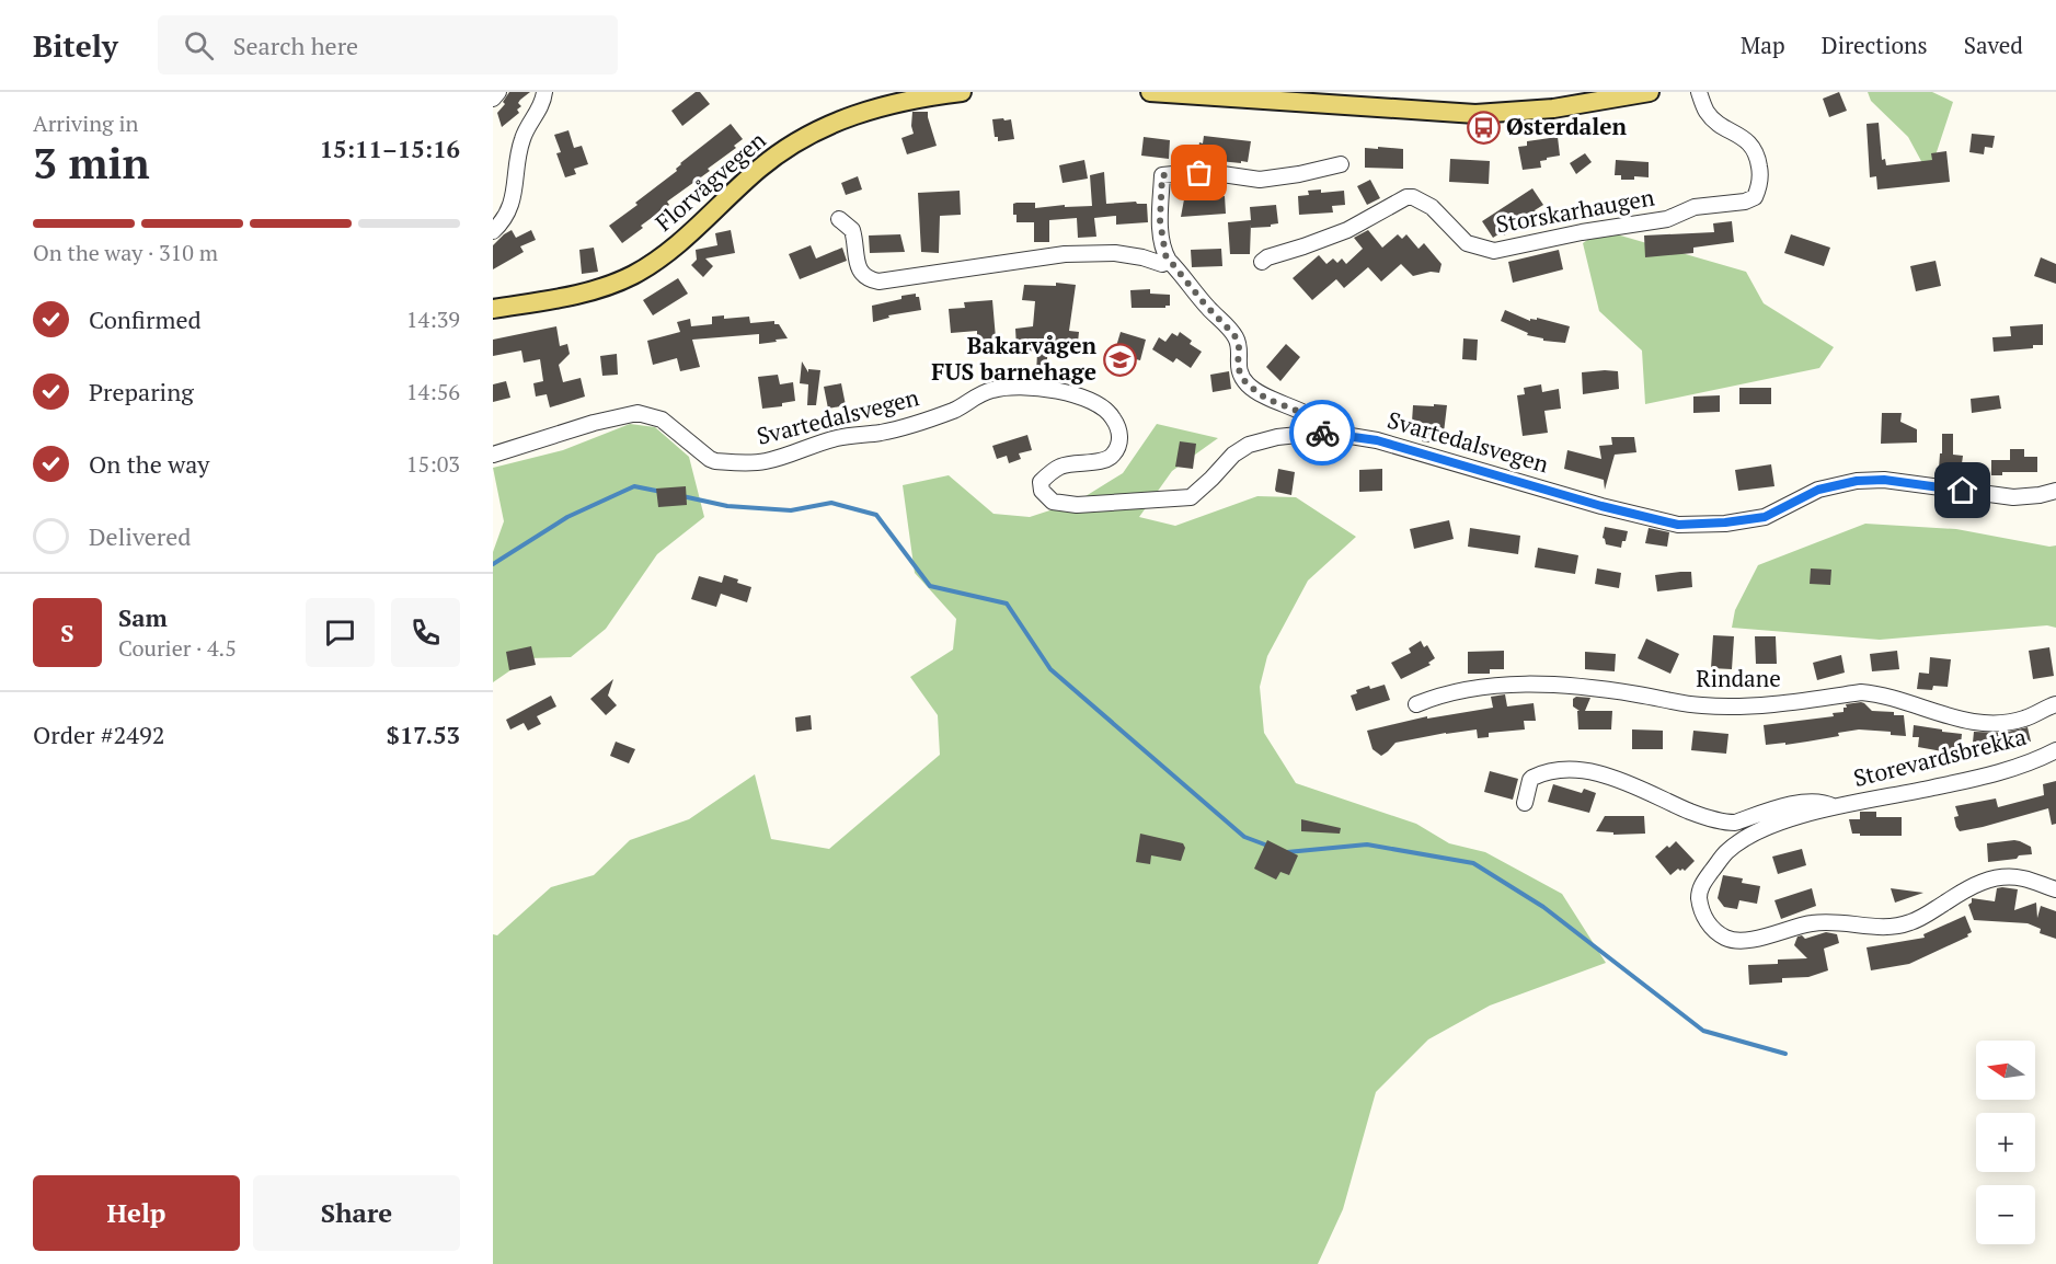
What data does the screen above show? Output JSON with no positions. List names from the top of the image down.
{
  "streets": {
    "main road": ["Florvågvegen"],
    "street": [
      "Storskarhaugen",
      "Svartedalsvegen",
      "Rindane",
      "Storevardsbrekka"
    ]
  },
  "places": {
    "bus stop": ["Østerdalen"],
    "school or university": ["Bakarvågen FUS barnehage"]
  },
  "north": "left",
  "page": {
    "header": "Bitely",
    "search": "Search here",
    "nav": ["Map", "Directions", "Saved"],
    "heading": ["3 min", "Arriving in", "15:11–15:16"],
    "panel": [
      "Sam",
      "Courier · 4.5",
      "Order #2492",
      "$17.53"
    ],
    "bar": "On the way · 310 m",
    "list": [
      ["Confirmed", "14:39"],
      ["Preparing", "14:56"],
      ["On the way", "15:03"],
      "Delivered"
    ],
    "round": "S",
    "map_buttons": ["+", "−"],
    "buttons": ["Help", "Share"]
  }
}
